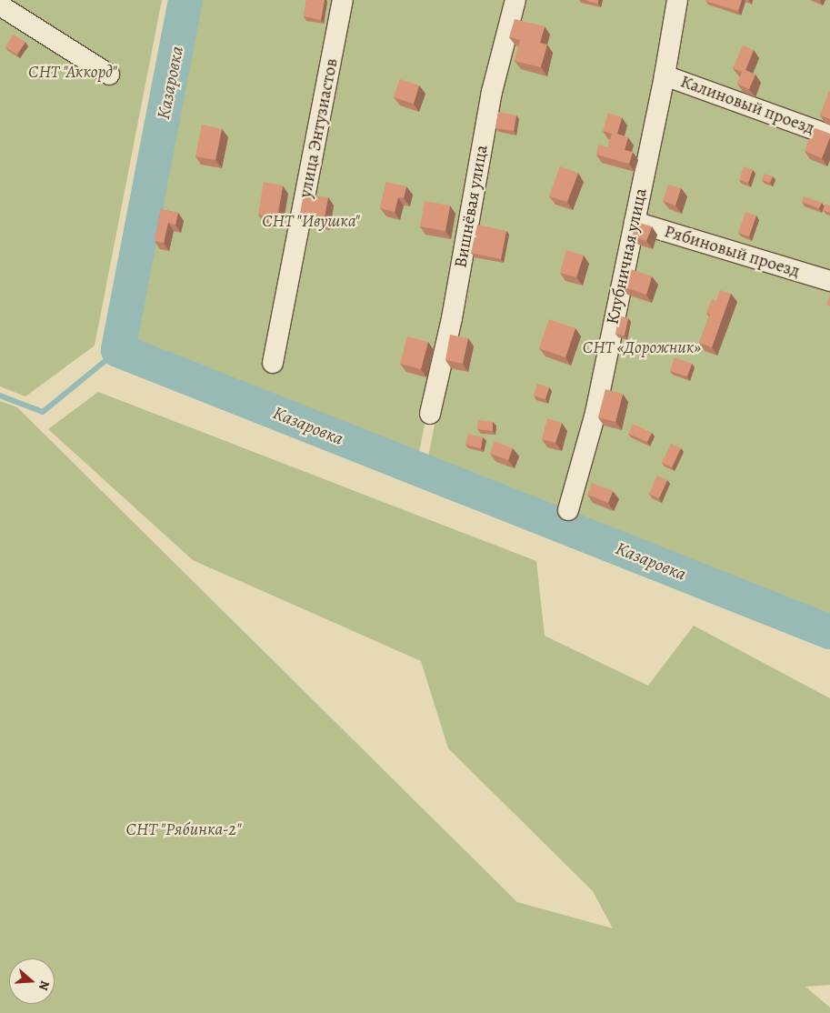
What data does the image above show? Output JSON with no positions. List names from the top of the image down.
{
  "streets": {
    "street": [
      "Калиновый проезд",
      "улица Энтузиастов",
      "Вишнёвая улица",
      "Рябиновый проезд",
      "Клубничная улица"
    ]
  },
  "crossings": [
    ["Калиновый проезд", "Клубничная улица"],
    ["Рябиновый проезд", "Клубничная улица"]
  ],
  "water": ["Казаровка"],
  "parks": [
    "СНТ \"Аккорд\"",
    "СНТ \"Ивушка\"",
    "СНТ «Дорожник»",
    "СНТ \"Рябинка-2\""
  ],
  "north": "right"
}
